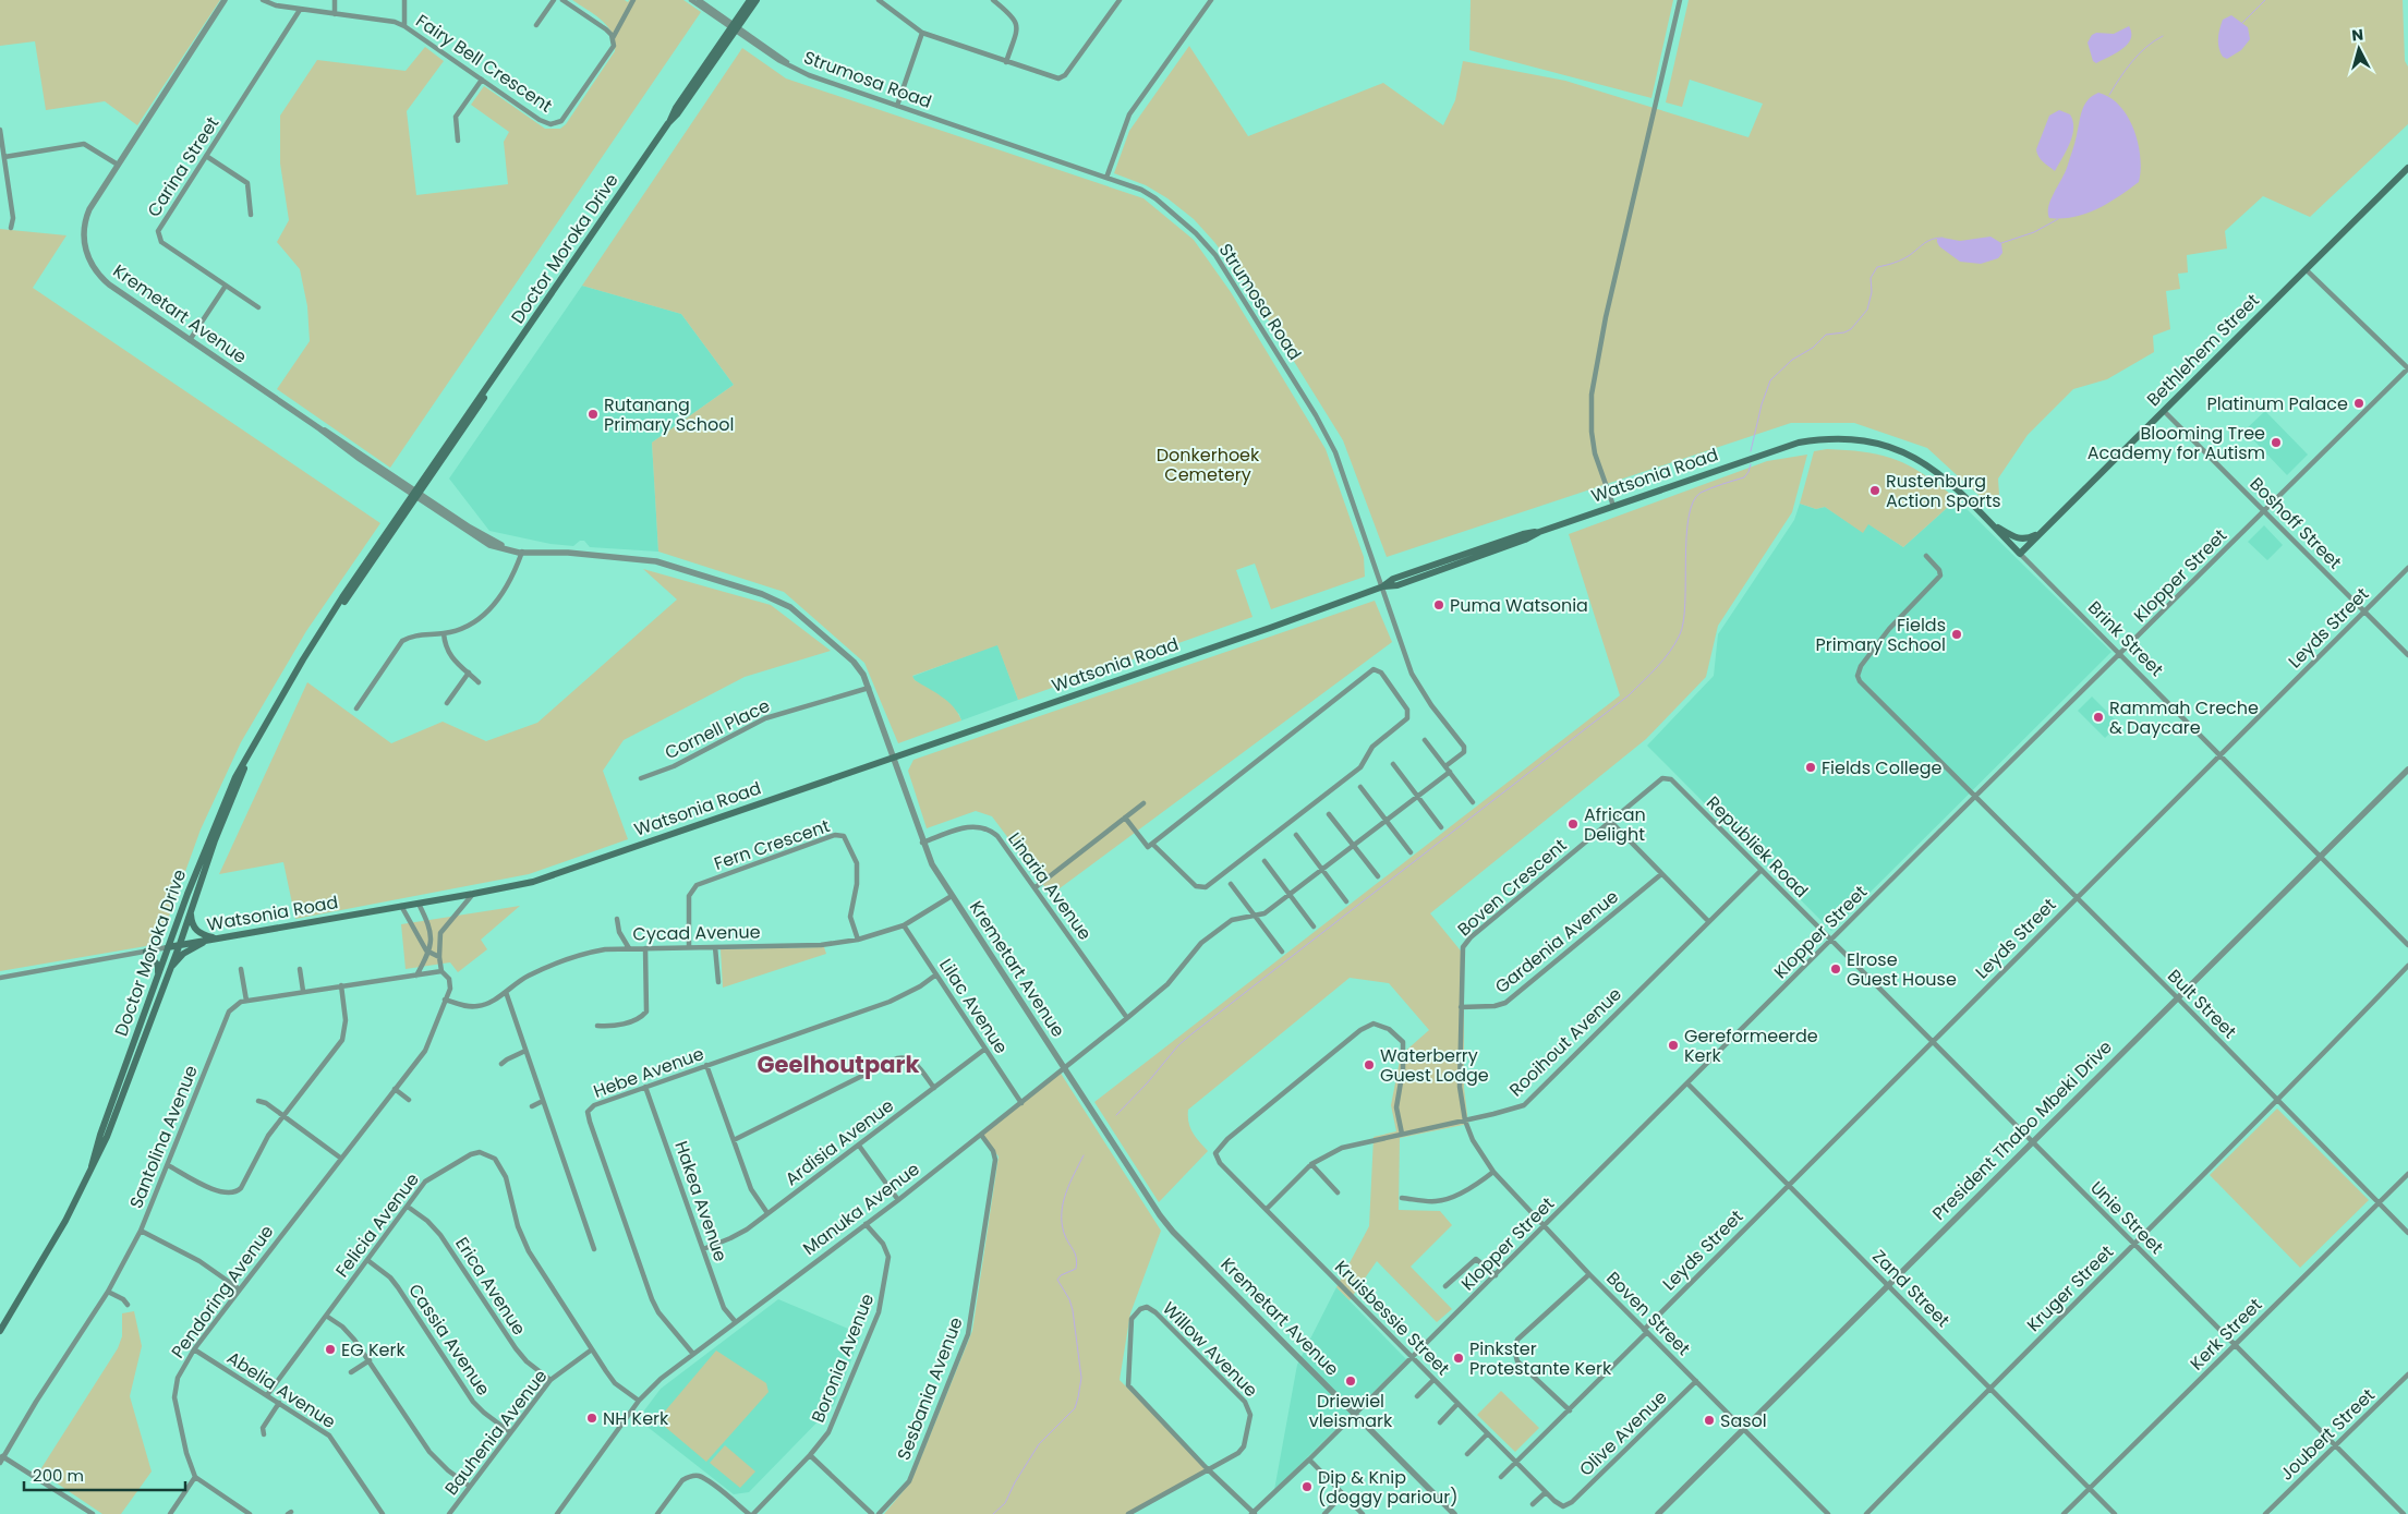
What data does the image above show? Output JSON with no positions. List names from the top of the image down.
{
  "streets": {
    "main road": [
      "Doctor Moroka Drive",
      "Bethlehem Street",
      "Watsonia Road",
      "Brink Street"
    ],
    "street": [
      "Fairy Bell Crescent",
      "Strumosa Road",
      "Carina Street",
      "Kremetart Avenue",
      "Boshoff Street",
      "Klopper Street",
      "Leyds Street",
      "Cornell Place",
      "Fern Crescent",
      "Republiek Road",
      "Linaria Avenue",
      "Boven Crescent",
      "Cycad Avenue",
      "Gardenia Avenue",
      "Bult Street",
      "Lilac Avenue",
      "Rooihout Avenue",
      "Hebe Avenue",
      "President Thabo Mbeki Drive",
      "Santolina Avenue",
      "Ardisia Avenue",
      "Hakea Avenue",
      "Manuka Avenue",
      "Unie Street",
      "Felicia Avenue",
      "Erica Avenue",
      "Zand Street",
      "Kruger Street",
      "Pendoring Avenue",
      "Boven Street",
      "Kruisbessie Street",
      "Kerk Street",
      "Cassia Avenue",
      "Willow Avenue",
      "Boronia Avenue",
      "Sesbania Avenue",
      "Abelia Avenue",
      "Bauhenia Avenue",
      "Olive Avenue",
      "Joubert Street"
    ]
  },
  "crossings": [
    ["Fairy Bell Crescent", "Carina Street"],
    ["Strumosa Road", "Doctor Moroka Drive"],
    ["Strumosa Road", "Watsonia Road"],
    ["Doctor Moroka Drive", "Kremetart Avenue"],
    ["Doctor Moroka Drive", "Watsonia Road"],
    ["Kremetart Avenue", "Watsonia Road"],
    ["Kremetart Avenue", "Klopper Street"],
    ["Kremetart Avenue", "Cornell Place"],
    ["Kremetart Avenue", "Linaria Avenue"],
    ["Kremetart Avenue", "Cycad Avenue"],
    ["Kremetart Avenue", "Manuka Avenue"],
    ["Bethlehem Street", "Boshoff Street"],
    ["Bethlehem Street", "Brink Street"],
    ["Watsonia Road", "Brink Street"],
    ["Boshoff Street", "Klopper Street"],
    ["Boshoff Street", "Leyds Street"],
    ["Klopper Street", "Brink Street"],
    ["Klopper Street", "Republiek Road"],
    ["Klopper Street", "Bult Street"],
    ["Klopper Street", "Unie Street"],
    ["Klopper Street", "Zand Street"],
    ["Klopper Street", "Boven Street"],
    ["Klopper Street", "Kruisbessie Street"],
    ["Leyds Street", "Brink Street"],
    ["Leyds Street", "Bult Street"],
    ["Leyds Street", "Unie Street"],
    ["Leyds Street", "Zand Street"],
    ["Leyds Street", "Boven Street"],
    ["Leyds Street", "Kruisbessie Street"],
    ["Brink Street", "President Thabo Mbeki Drive"],
    ["Fern Crescent", "Cycad Avenue"],
    ["Republiek Road", "Boven Crescent"],
    ["Republiek Road", "Rooihout Avenue"],
    ["Republiek Road", "Unie Street"],
    ["Linaria Avenue", "Manuka Avenue"],
    ["Boven Crescent", "Gardenia Avenue"],
    ["Boven Crescent", "Rooihout Avenue"],
    ["Boven Crescent", "Boven Street"],
    ["Cycad Avenue", "Lilac Avenue"],
    ["Cycad Avenue", "Pendoring Avenue"],
    ["Bult Street", "President Thabo Mbeki Drive"],
    ["Bult Street", "Kruger Street"],
    ["Bult Street", "Kerk Street"],
    ["Lilac Avenue", "Hebe Avenue"],
    ["Lilac Avenue", "Ardisia Avenue"],
    ["Lilac Avenue", "Manuka Avenue"],
    ["Rooihout Avenue", "Boven Street"],
    ["Rooihout Avenue", "Kruisbessie Street"],
    ["Hebe Avenue", "Hakea Avenue"],
    ["Hebe Avenue", "Manuka Avenue"],
    ["President Thabo Mbeki Drive", "Unie Street"],
    ["President Thabo Mbeki Drive", "Zand Street"],
    ["President Thabo Mbeki Drive", "Boven Street"],
    ["Ardisia Avenue", "Hakea Avenue"],
    ["Hakea Avenue", "Manuka Avenue"],
    ["Manuka Avenue", "Felicia Avenue"],
    ["Manuka Avenue", "Boronia Avenue"],
    ["Manuka Avenue", "Sesbania Avenue"],
    ["Unie Street", "Kruger Street"],
    ["Unie Street", "Kerk Street"],
    ["Unie Street", "Joubert Street"],
    ["Felicia Avenue", "Erica Avenue"],
    ["Felicia Avenue", "Cassia Avenue"],
    ["Felicia Avenue", "Abelia Avenue"],
    ["Felicia Avenue", "Bauhenia Avenue"],
    ["Erica Avenue", "Bauhenia Avenue"],
    ["Zand Street", "Kruger Street"],
    ["Zand Street", "Kerk Street"],
    ["Pendoring Avenue", "Abelia Avenue"],
    ["Boven Street", "Olive Avenue"],
    ["Kruisbessie Street", "Olive Avenue"],
    ["Cassia Avenue", "Bauhenia Avenue"]
  ],
  "districts": ["Geelhoutpark"],
  "parks": ["Donkerhoek Cemetery"],
  "places": [
    "Platinum Palace",
    "Rutanang Primary School",
    "Blooming Tree Academy for Autism",
    "Rustenburg Action Sports",
    "Puma Watsonia",
    "Fields Primary School",
    "Rammah Creche & Daycare",
    "Fields College",
    "African Delight",
    "Elrose Guest House",
    "Gereformeerde Kerk",
    "Waterberry Guest Lodge",
    "EG Kerk",
    "Pinkster Protestante Kerk",
    "Driewiel vleismark",
    "NH Kerk",
    "Sasol",
    "Dip & Knip (doggy pariour)"
  ],
  "scale_bar": "200 m",
  "north": "top"
}
